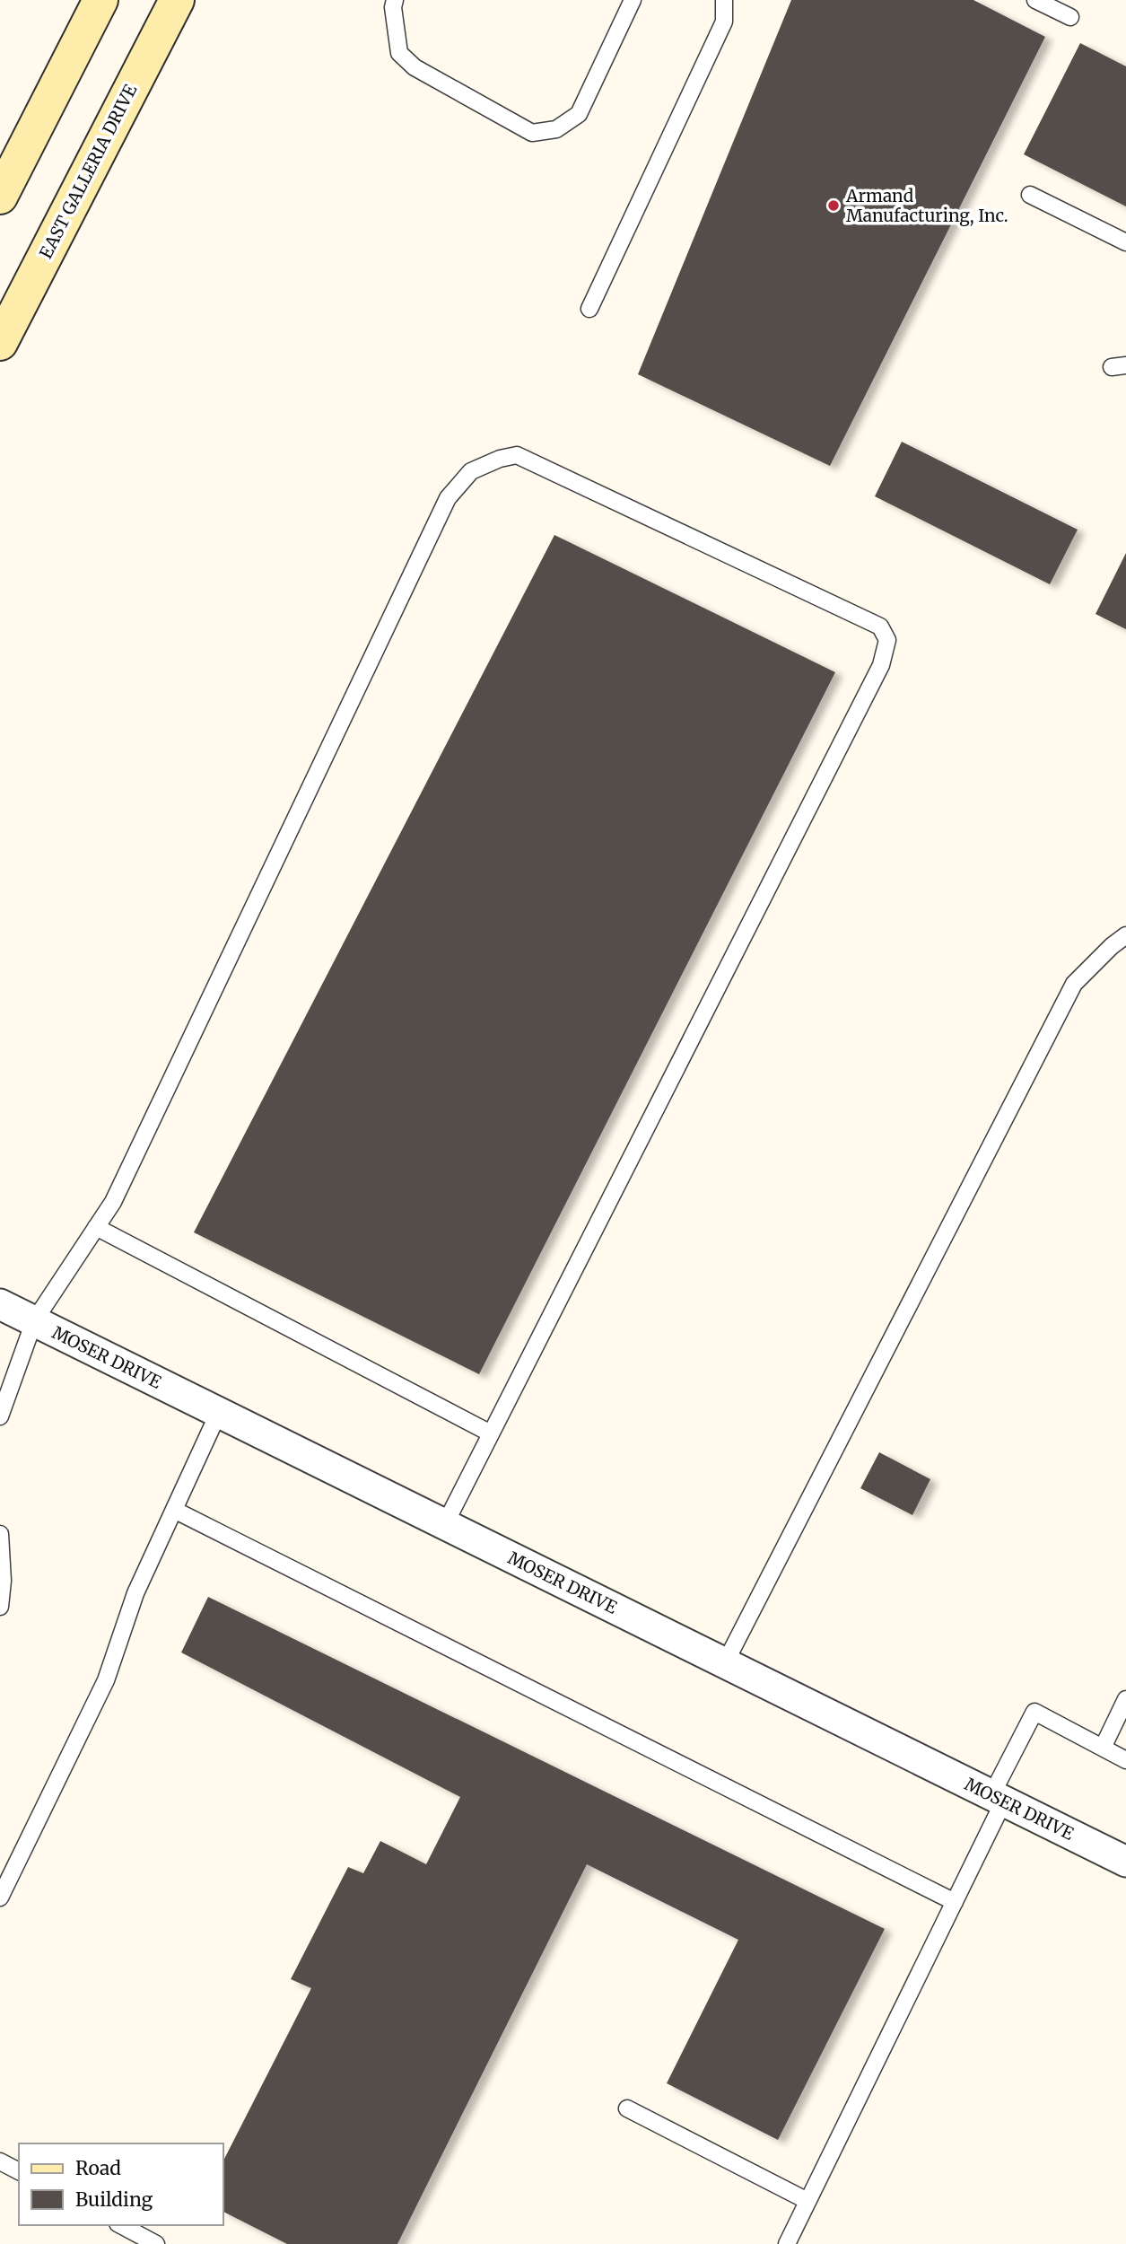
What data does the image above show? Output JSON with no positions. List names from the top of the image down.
{
  "streets": {
    "main road": ["EAST GALLERIA DRIVE"],
    "street": ["MOSER DRIVE"]
  },
  "places": ["Armand Manufacturing, Inc."],
  "legend": ["Road", "Building"]
}
